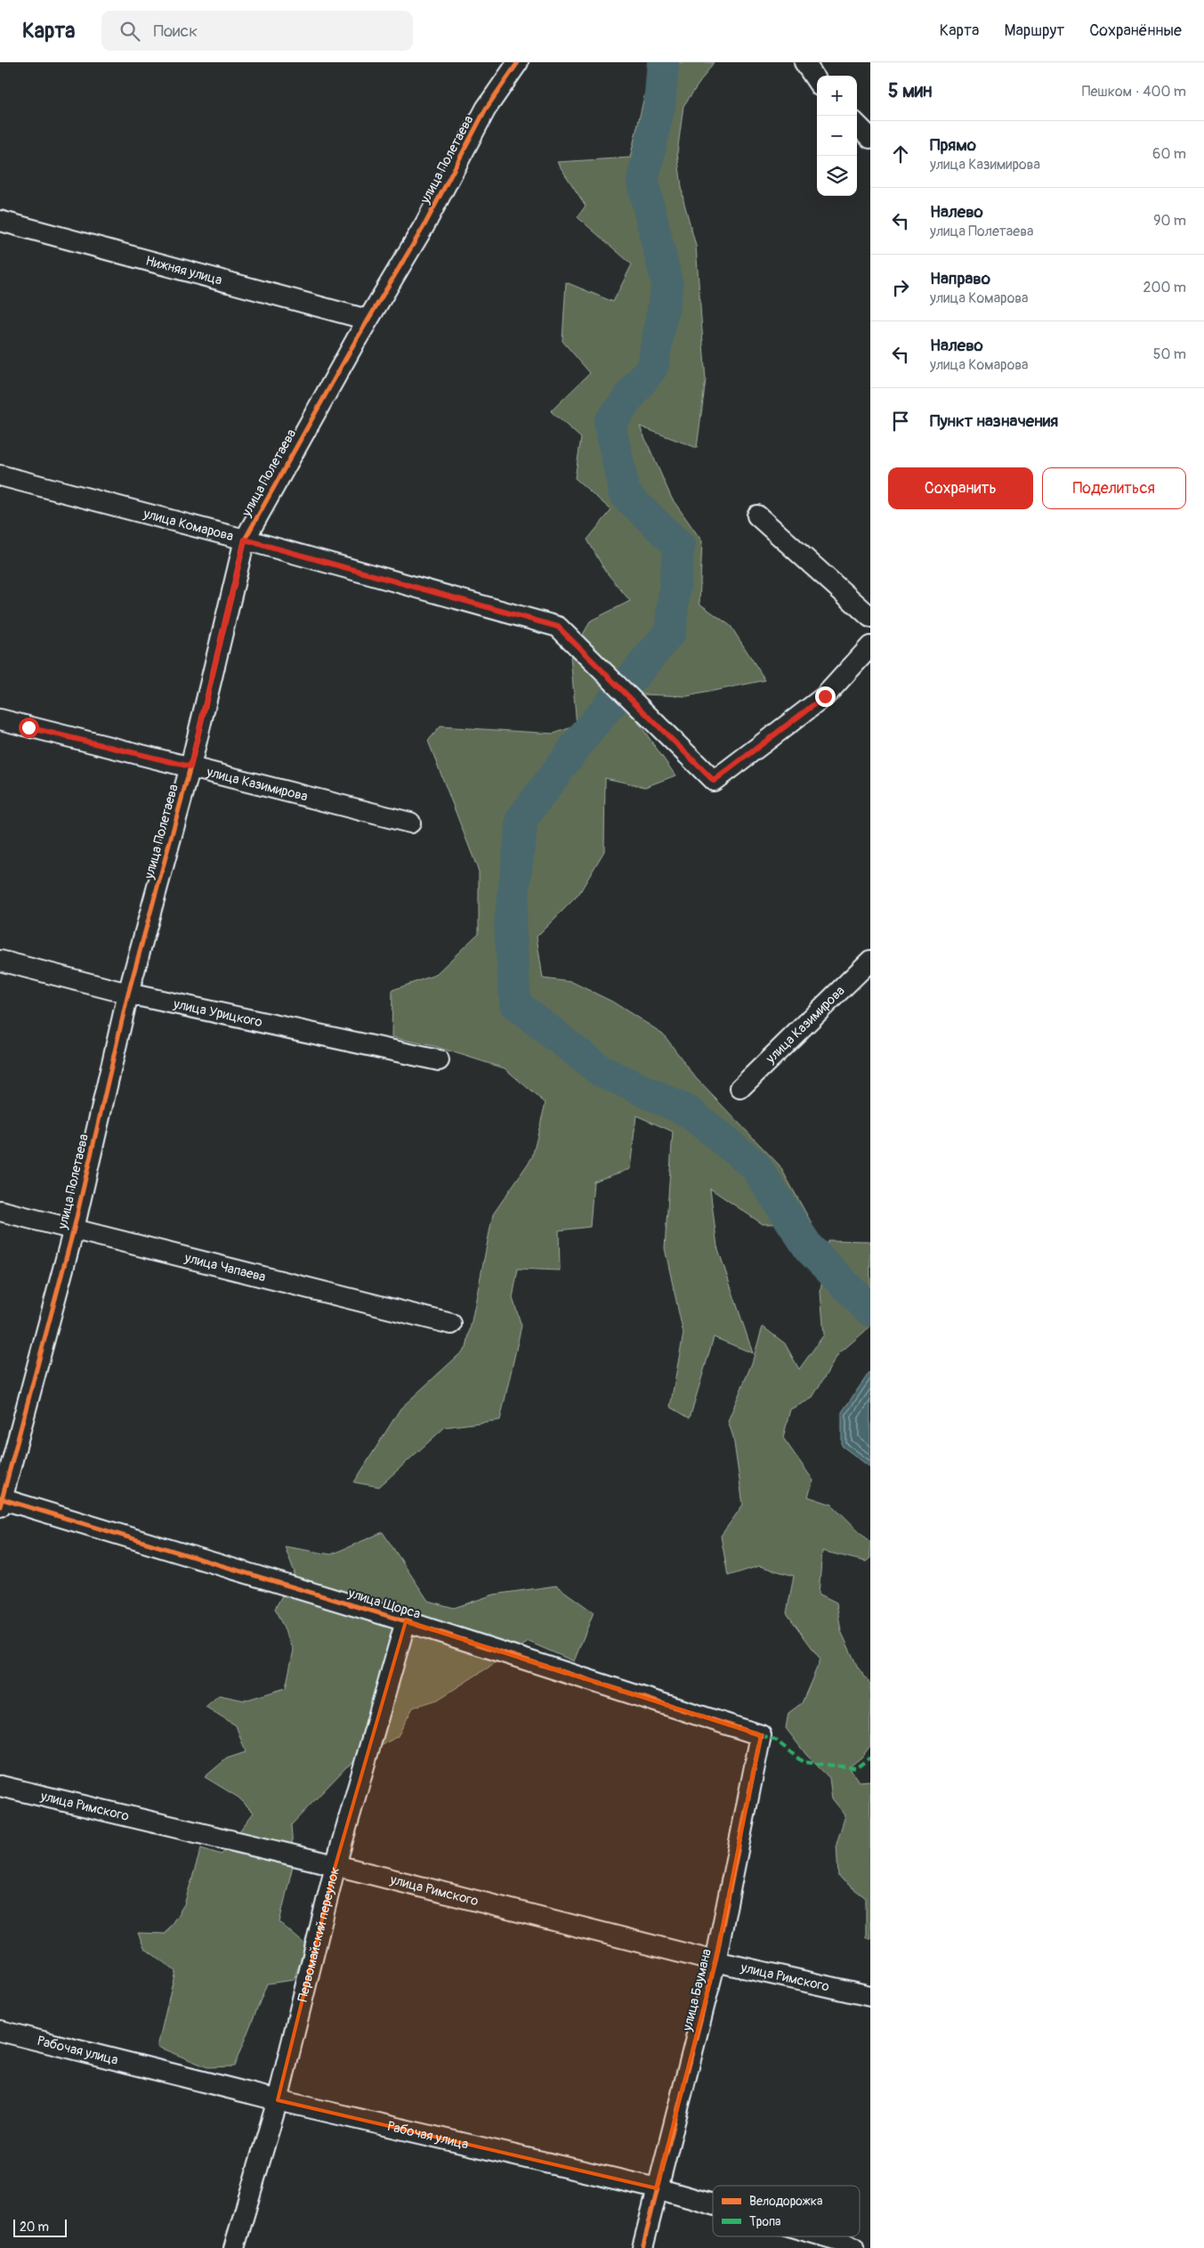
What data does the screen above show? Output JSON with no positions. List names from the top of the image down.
{
  "streets": {
    "street": [
      "улица Полетаева",
      "Нижняя улица",
      "улица Комарова",
      "улица Казимирова",
      "улица Урицкого",
      "улица Чапаева",
      "улица Щорса",
      "улица Римского",
      "Первомайский переулок",
      "улица Баумана",
      "Рабочая улица"
    ]
  },
  "crossings": [
    ["улица Полетаева", "Нижняя улица"],
    ["улица Полетаева", "улица Комарова"],
    ["улица Полетаева", "улица Казимирова"],
    ["улица Полетаева", "улица Урицкого"],
    ["улица Полетаева", "улица Чапаева"],
    ["улица Полетаева", "улица Щорса"],
    ["улица Щорса", "Первомайский переулок"],
    ["улица Щорса", "улица Баумана"],
    ["улица Римского", "Первомайский переулок"],
    ["улица Римского", "улица Баумана"],
    ["Первомайский переулок", "Рабочая улица"],
    ["улица Баумана", "Рабочая улица"]
  ],
  "legend": ["Велодорожка", "Тропа"],
  "scale_bar": "20 m",
  "page": {
    "header": "Карта",
    "search": "Поиск",
    "nav": ["Карта", "Маршрут", "Сохранённые"],
    "heading": ["5 мин", "Пешком · 400 m"],
    "map_buttons": ["+", "−"],
    "list": [
      ["Прямо", "улица Казимирова", "60 m"],
      ["Налево", "улица Полетаева", "90 m"],
      ["Направо", "улица Комарова", "200 m"],
      ["Налево", "улица Комарова", "50 m"],
      "Пункт назначения"
    ],
    "buttons": ["Сохранить", "Поделиться"],
    "scale": "20 m"
  }
}
